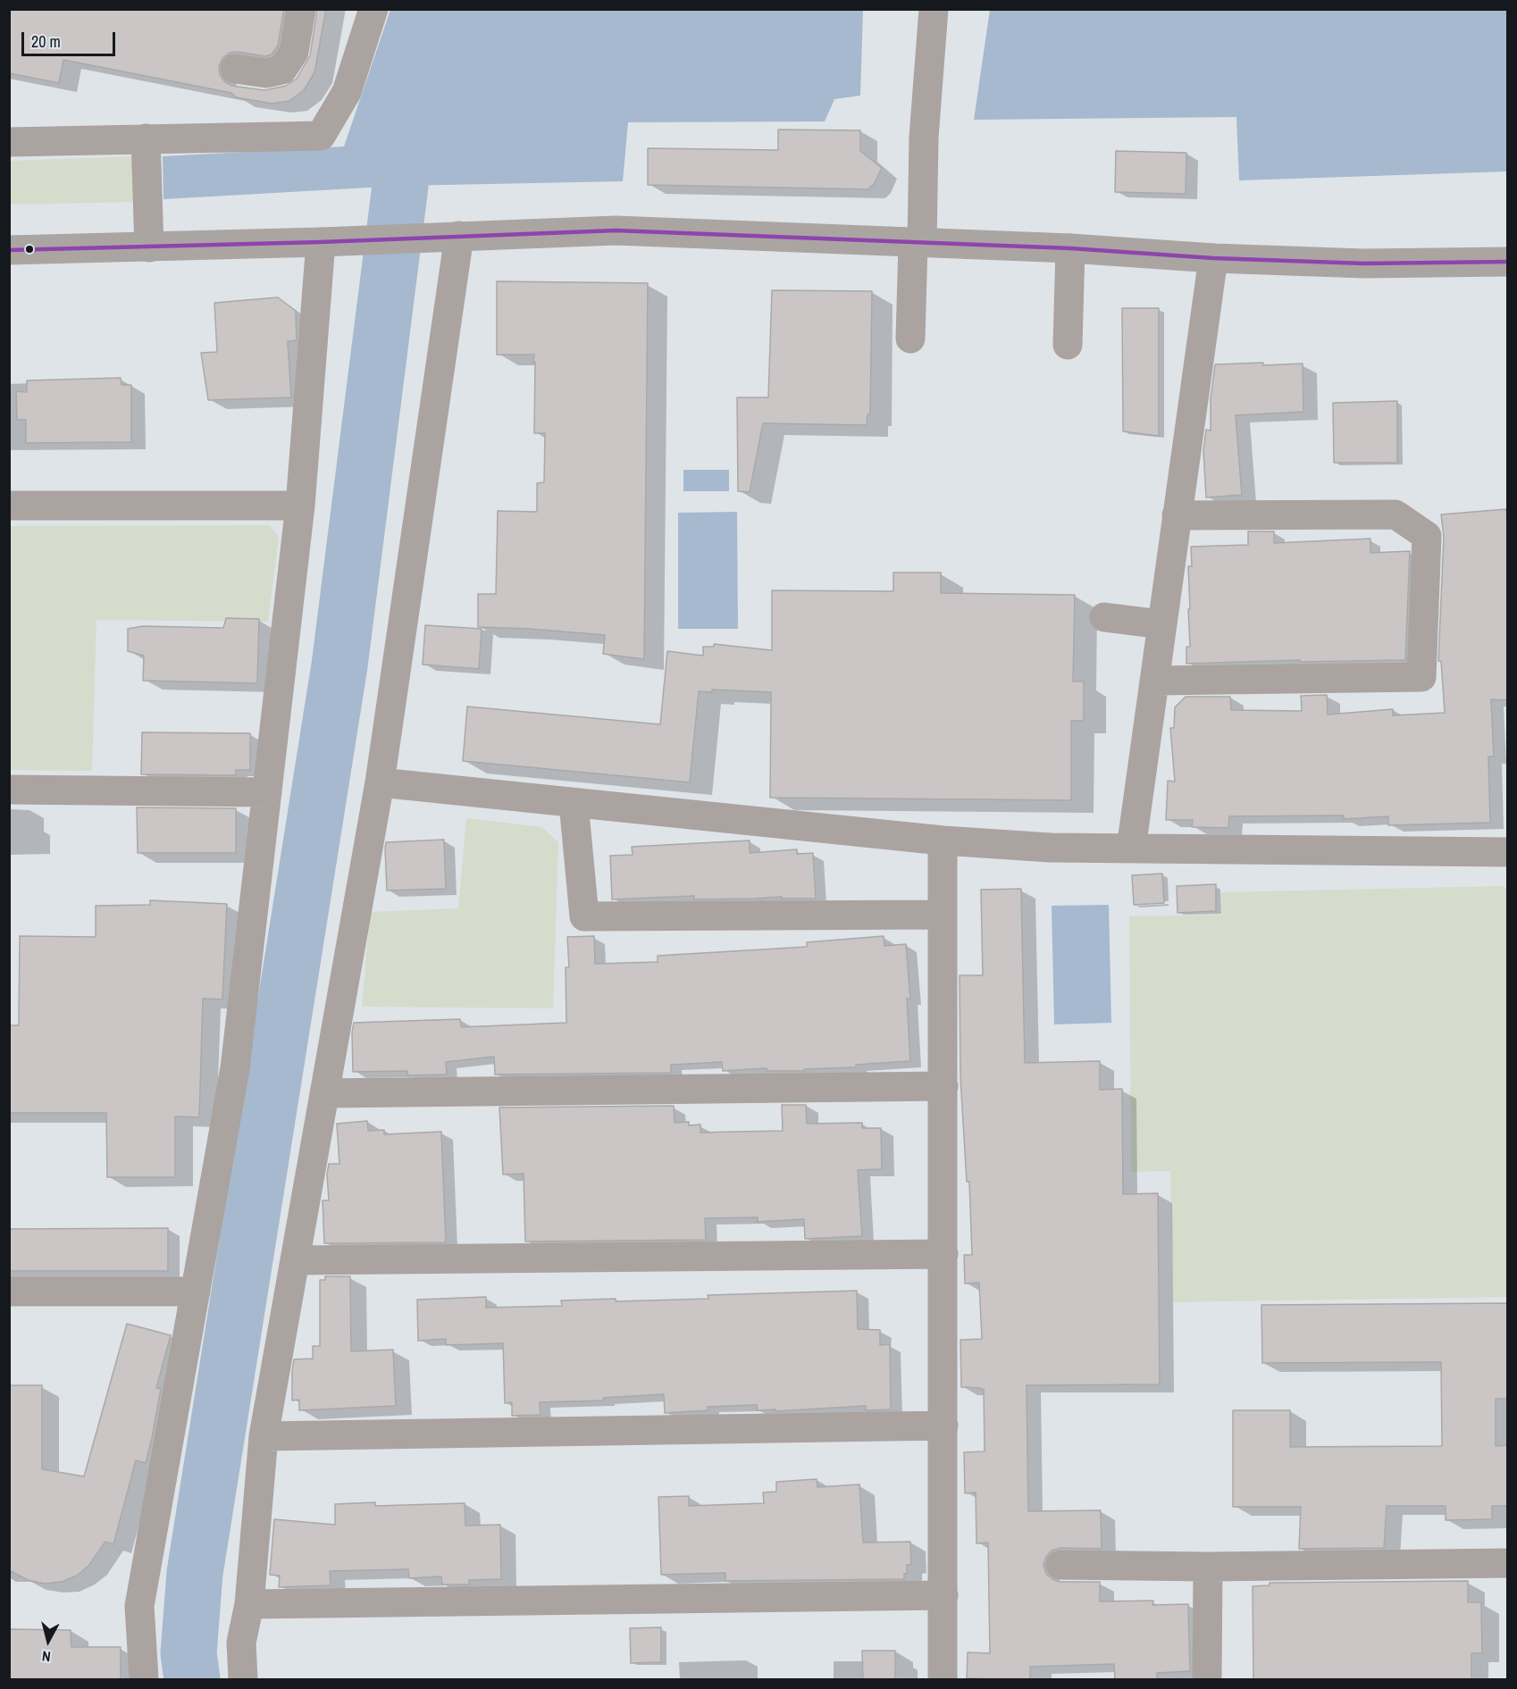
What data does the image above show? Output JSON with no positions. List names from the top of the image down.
{
  "scale_bar": "20 m",
  "north": "bottom"
}
